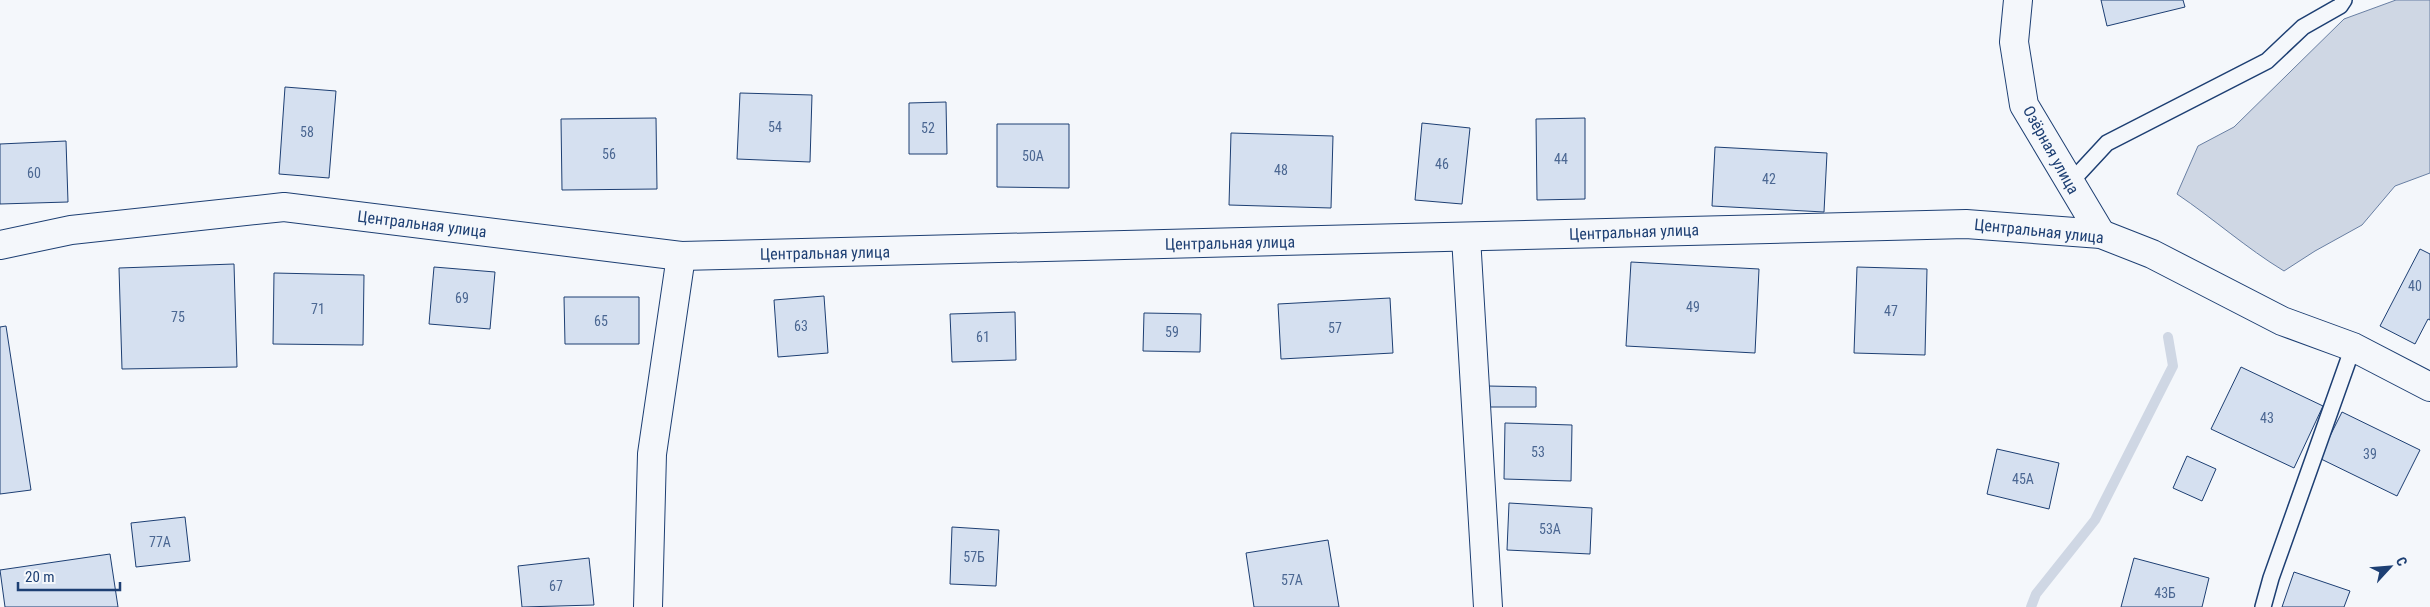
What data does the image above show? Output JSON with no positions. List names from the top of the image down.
{
  "streets": {
    "street": ["Озёрная улица", "Центральная улица"]
  },
  "crossings": [
    ["Озёрная улица", "Центральная улица"]
  ],
  "house_numbers": [
    "54",
    "52",
    "58",
    "56",
    "50А",
    "44",
    "46",
    "48",
    "60",
    "42",
    "40",
    "69",
    "49",
    "71",
    "47",
    "75",
    "65",
    "63",
    "57",
    "59",
    "61",
    "43",
    "53",
    "39",
    "45А",
    "53А",
    "77А",
    "57Б",
    "57А",
    "67",
    "43Б"
  ],
  "scale_bar": "20 m",
  "north": "top right"
}
